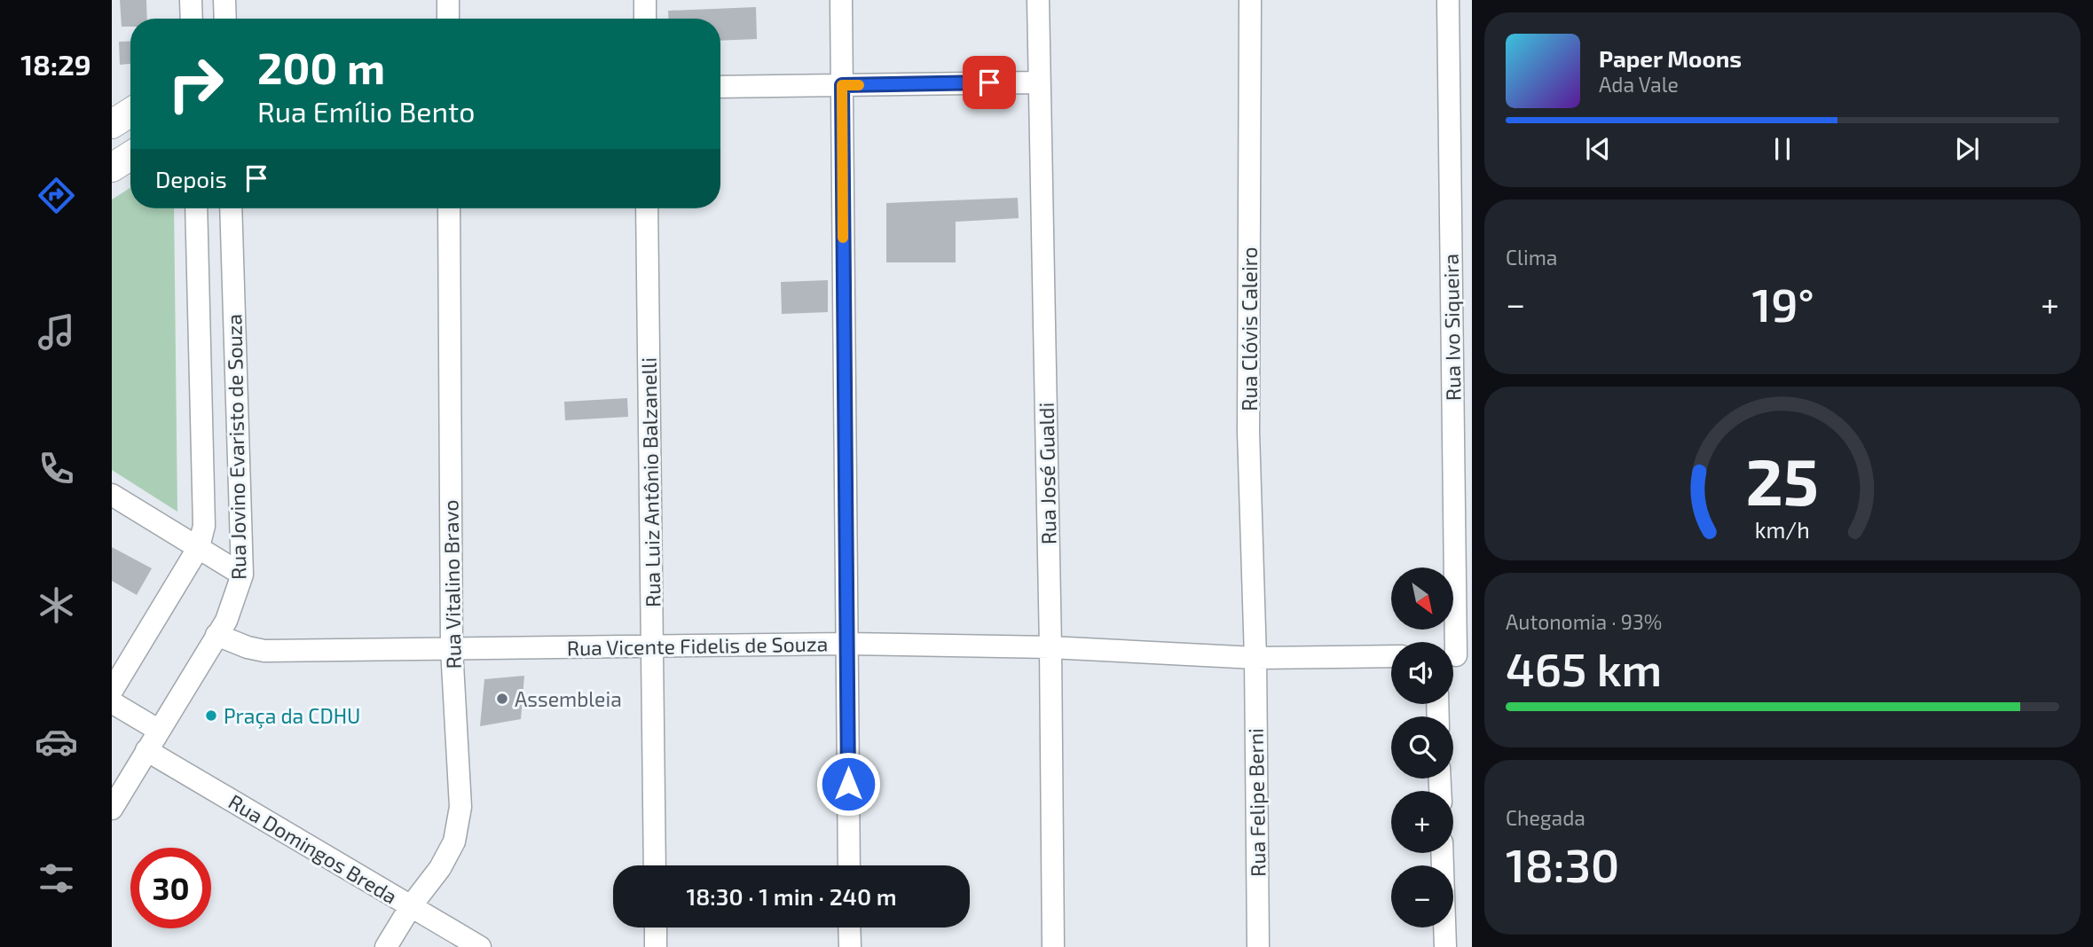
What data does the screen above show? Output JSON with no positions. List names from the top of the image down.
{
  "streets": {
    "street": [
      "Rua Ivo Siqueira",
      "Rua Clóvis Caleiro",
      "Rua Jovino Evaristo de Souza",
      "Rua José Gualdi",
      "Rua Luiz Antônio Balzanelli",
      "Rua Vitalino Bravo",
      "Rua Vicente Fidelis de Souza",
      "Rua Felipe Berni",
      "Rua Domingos Breda"
    ]
  },
  "crossings": [
    ["Rua Clóvis Caleiro", "Rua Vicente Fidelis de Souza"],
    ["Rua Clóvis Caleiro", "Rua Felipe Berni"],
    ["Rua Jovino Evaristo de Souza", "Rua Vicente Fidelis de Souza"],
    ["Rua Jovino Evaristo de Souza", "Rua Domingos Breda"],
    ["Rua José Gualdi", "Rua Vicente Fidelis de Souza"],
    ["Rua Luiz Antônio Balzanelli", "Rua Vicente Fidelis de Souza"],
    ["Rua Vitalino Bravo", "Rua Vicente Fidelis de Souza"],
    ["Rua Vitalino Bravo", "Rua Domingos Breda"],
    ["Rua Vicente Fidelis de Souza", "Rua Felipe Berni"]
  ],
  "places": ["Assembleia", "Praça da CDHU"],
  "north": "bottom right",
  "page": {
    "tabs": "18:29",
    "turn": ["200 m", "Rua Emílio Bento"],
    "song": ["Paper Moons", "Ada Vale"],
    "then": "Depois",
    "tile": [
      "Clima",
      ["Autonomia · 93%", "465 km"],
      ["Chegada", "18:30"]
    ],
    "heat": ["−", "19°", "+"],
    "map_buttons": ["+", "−"],
    "limit": "30",
    "trip": "18:30 · 1 min · 240 m",
    "gauge": ["25", "km/h"]
  }
}
